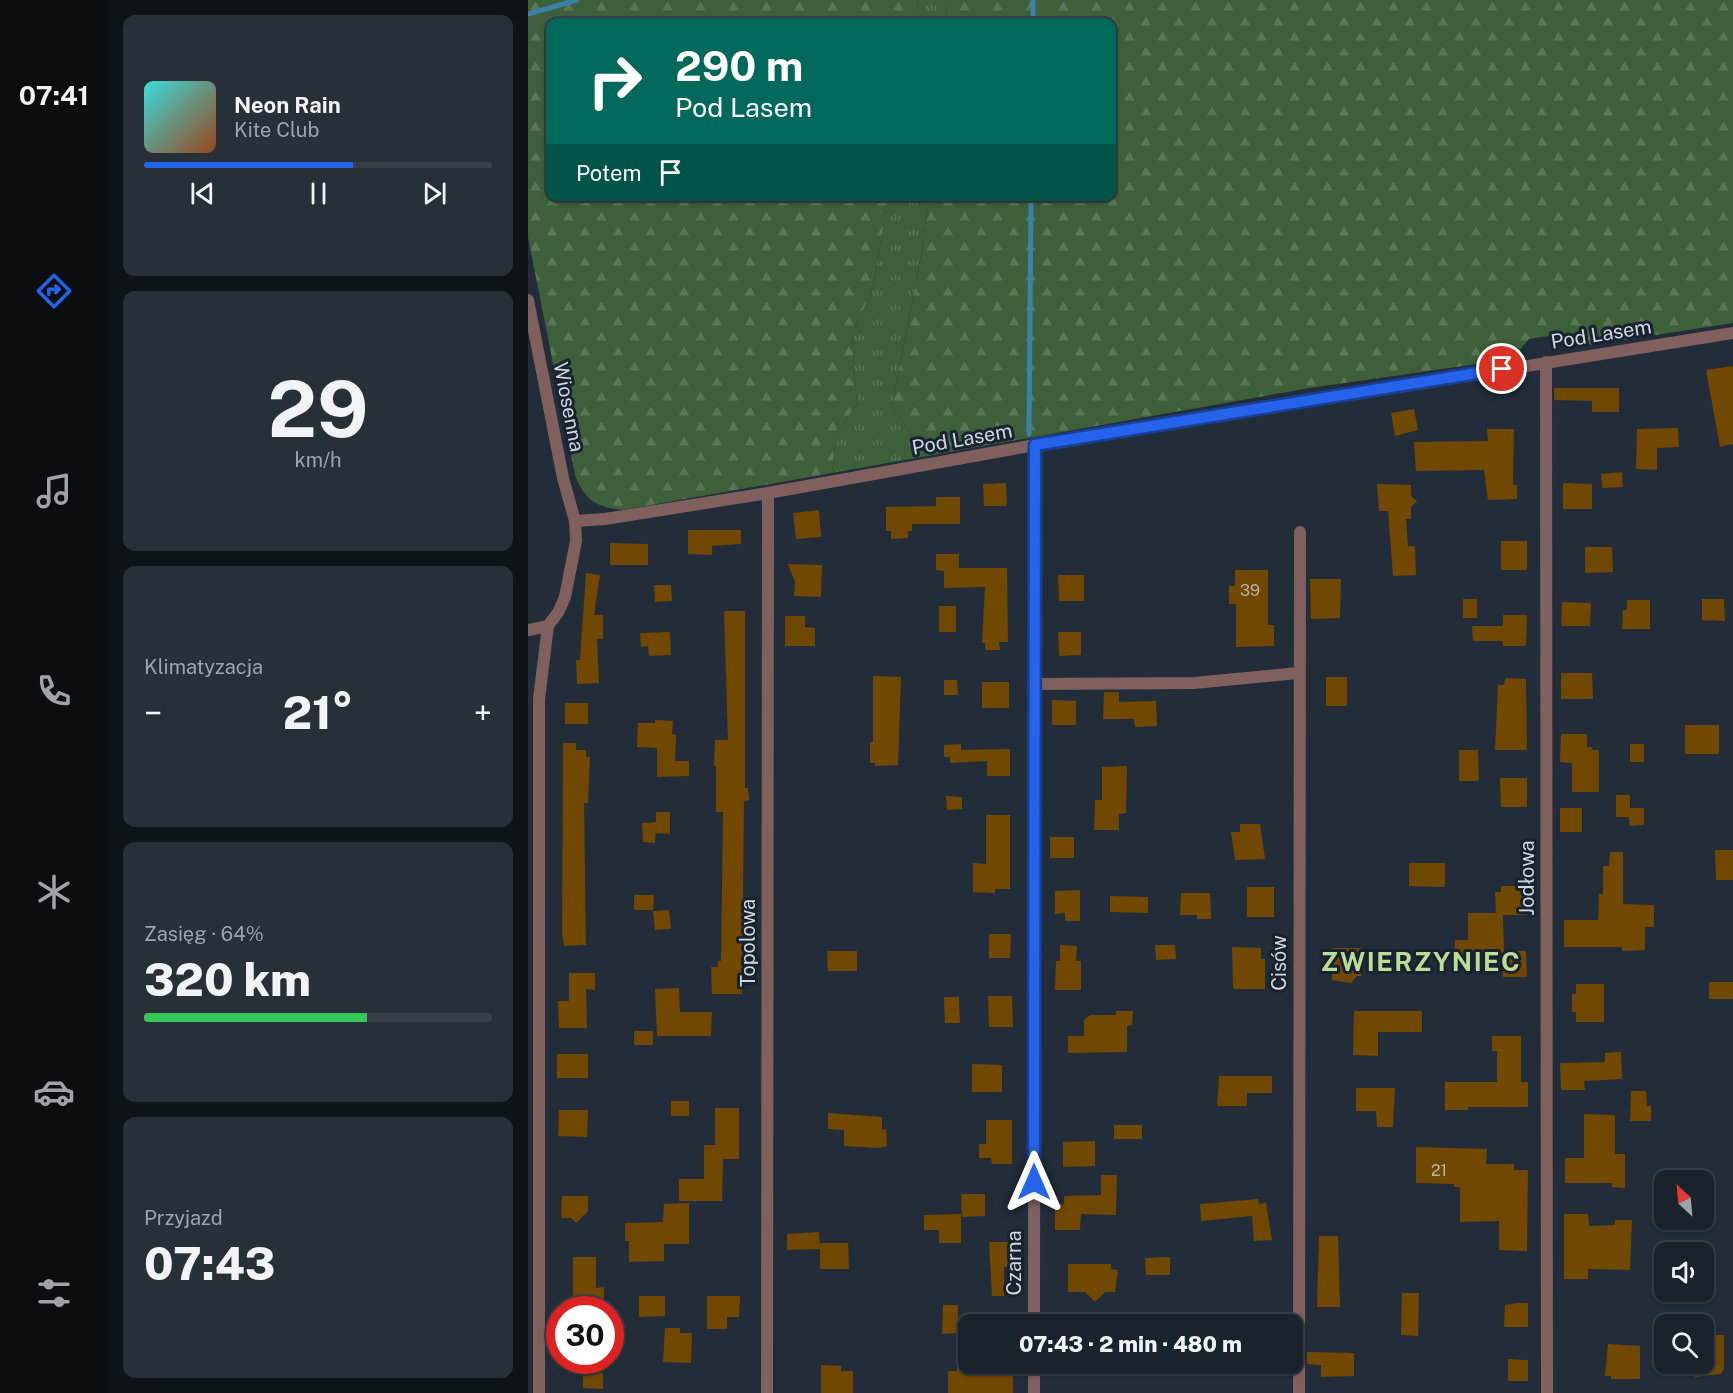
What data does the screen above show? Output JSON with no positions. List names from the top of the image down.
{
  "streets": {
    "street": [
      "Pod Lasem",
      "Wiosenna",
      "Jodłowa",
      "Topolowa",
      "Cisów",
      "Czarna"
    ]
  },
  "crossings": [
    ["Pod Lasem", "Wiosenna"],
    ["Pod Lasem", "Jodłowa"],
    ["Pod Lasem", "Topolowa"],
    ["Pod Lasem", "Czarna"]
  ],
  "districts": ["ZWIERZYNIEC"],
  "house_numbers": ["39", "21"],
  "north": "top left",
  "page": {
    "tabs": "07:41",
    "turn": ["290 m", "Pod Lasem"],
    "song": ["Neon Rain", "Kite Club"],
    "then": "Potem",
    "tile": [
      ["29", "km/h"],
      "Klimatyzacja",
      ["Zasięg · 64%", "320 km"],
      ["Przyjazd", "07:43"]
    ],
    "heat": ["−", "21°", "+"],
    "limit": "30",
    "trip": "07:43 · 2 min · 480 m"
  }
}
